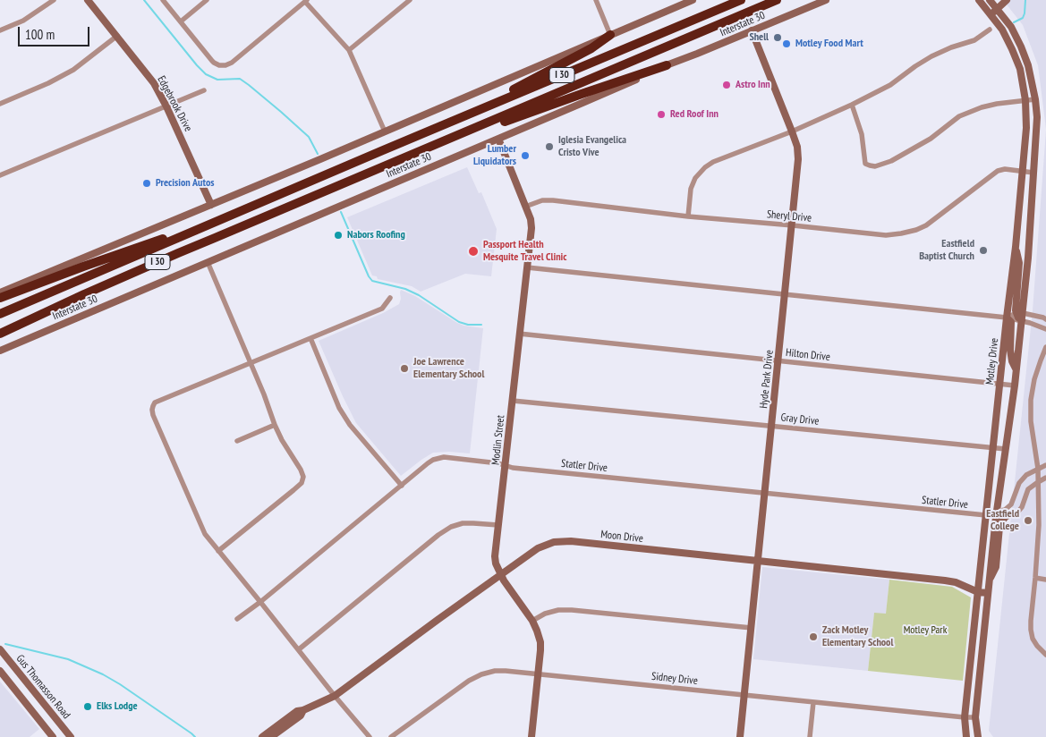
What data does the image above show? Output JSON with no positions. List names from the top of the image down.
{
  "streets": {
    "highway": ["I 30"],
    "main road": [
      "Interstate 30",
      "Edgebrook Drive",
      "Motley Drive",
      "Hyde Park Drive",
      "Modlin Street",
      "Moon Drive",
      "Gus Thomasson Road"
    ],
    "street": [
      "Sheryl Drive",
      "Hilton Drive",
      "Gray Drive",
      "Statler Drive",
      "Sidney Drive"
    ]
  },
  "crossings": [
    ["Interstate 30", "Hyde Park Drive"],
    ["Interstate 30", "Modlin Street"],
    ["Sheryl Drive", "Motley Drive"],
    ["Sheryl Drive", "Hyde Park Drive"],
    ["Sheryl Drive", "Modlin Street"],
    ["Hilton Drive", "Motley Drive"],
    ["Hilton Drive", "Hyde Park Drive"],
    ["Hilton Drive", "Modlin Street"],
    ["Motley Drive", "Gray Drive"],
    ["Motley Drive", "Statler Drive"],
    ["Motley Drive", "Moon Drive"],
    ["Motley Drive", "Sidney Drive"],
    ["Hyde Park Drive", "Gray Drive"],
    ["Hyde Park Drive", "Statler Drive"],
    ["Hyde Park Drive", "Moon Drive"],
    ["Hyde Park Drive", "Sidney Drive"],
    ["Gray Drive", "Modlin Street"],
    ["Modlin Street", "Statler Drive"],
    ["Modlin Street", "Moon Drive"],
    ["Modlin Street", "Sidney Drive"]
  ],
  "parks": ["Motley Park"],
  "places": [
    "Shell",
    "Motley Food Mart",
    "Astro Inn",
    "Red Roof Inn",
    "Iglesia Evangelica Cristo Vive",
    "Lumber Liquidators",
    "Precision Autos",
    "Nabors Roofing",
    "Eastfield Baptist Church",
    "Passport Health Mesquite Travel Clinic",
    "Joe Lawrence Elementary School",
    "Eastfield College",
    "Zack Motley Elementary School",
    "Elks Lodge"
  ],
  "scale_bar": "100 m"
}
